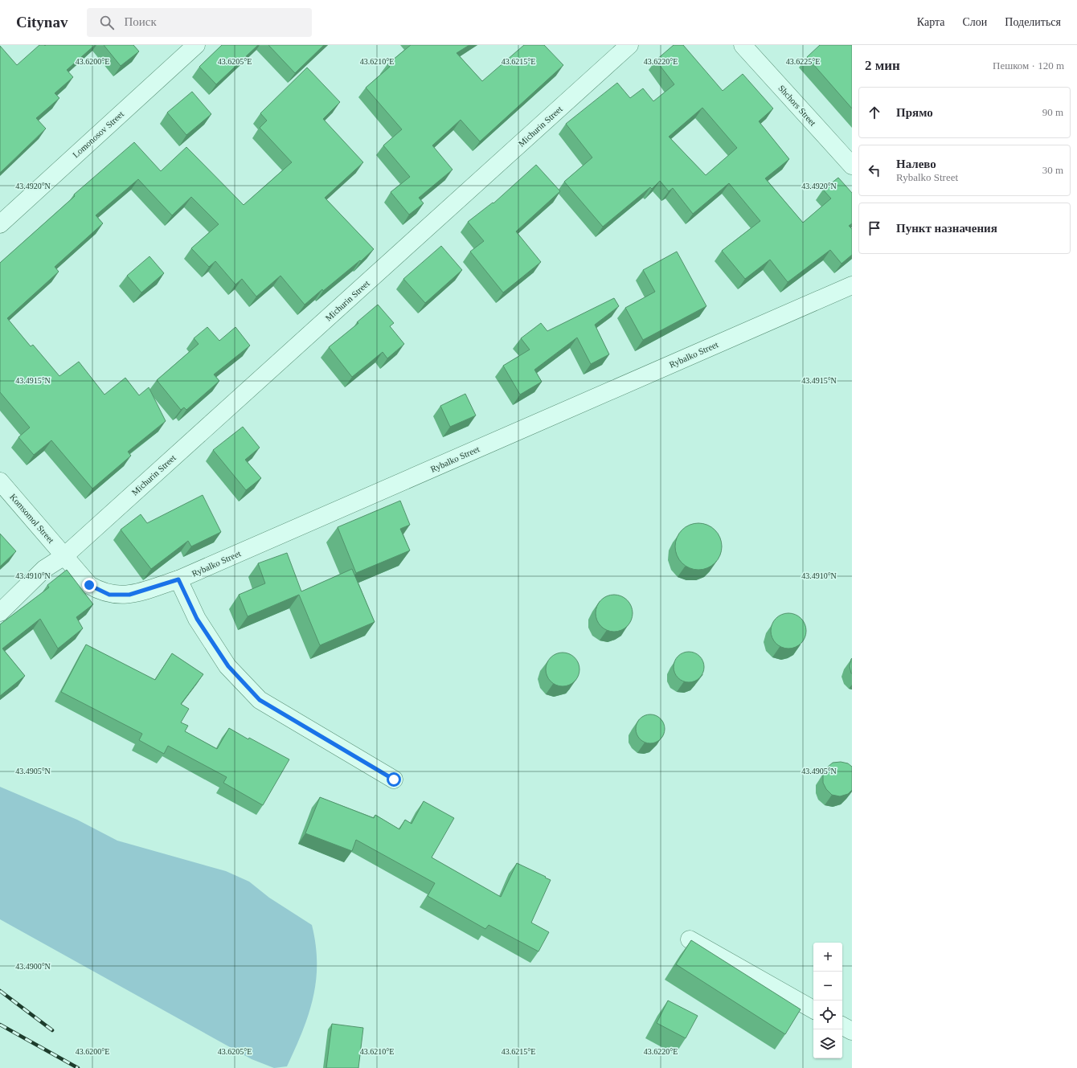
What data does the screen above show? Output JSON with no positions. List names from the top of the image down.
{
  "streets": {
    "street": [
      "Shchors Street",
      "Michurin Street",
      "Lomonosov Street",
      "Rybalko Street",
      "Komsomol Street"
    ]
  },
  "crossings": [
    ["Michurin Street", "Rybalko Street"],
    ["Michurin Street", "Komsomol Street"],
    ["Rybalko Street", "Komsomol Street"]
  ],
  "page": {
    "header": "Citynav",
    "search": "Поиск",
    "nav": ["Карта", "Слои", "Поделиться"],
    "heading": ["2 мин", "Пешком · 120 m"],
    "list": [
      ["Прямо", "90 m"],
      ["Налево", "Rybalko Street", "30 m"],
      "Пункт назначения"
    ],
    "map_buttons": ["+", "−"]
  },
  "coordinates": [
    "43.6200°E",
    "43.6205°E",
    "43.6210°E",
    "43.6215°E",
    "43.6220°E",
    "43.6225°E",
    "43.4920°N",
    "43.4915°N",
    "43.4910°N",
    "43.4905°N",
    "43.4900°N"
  ]
}
